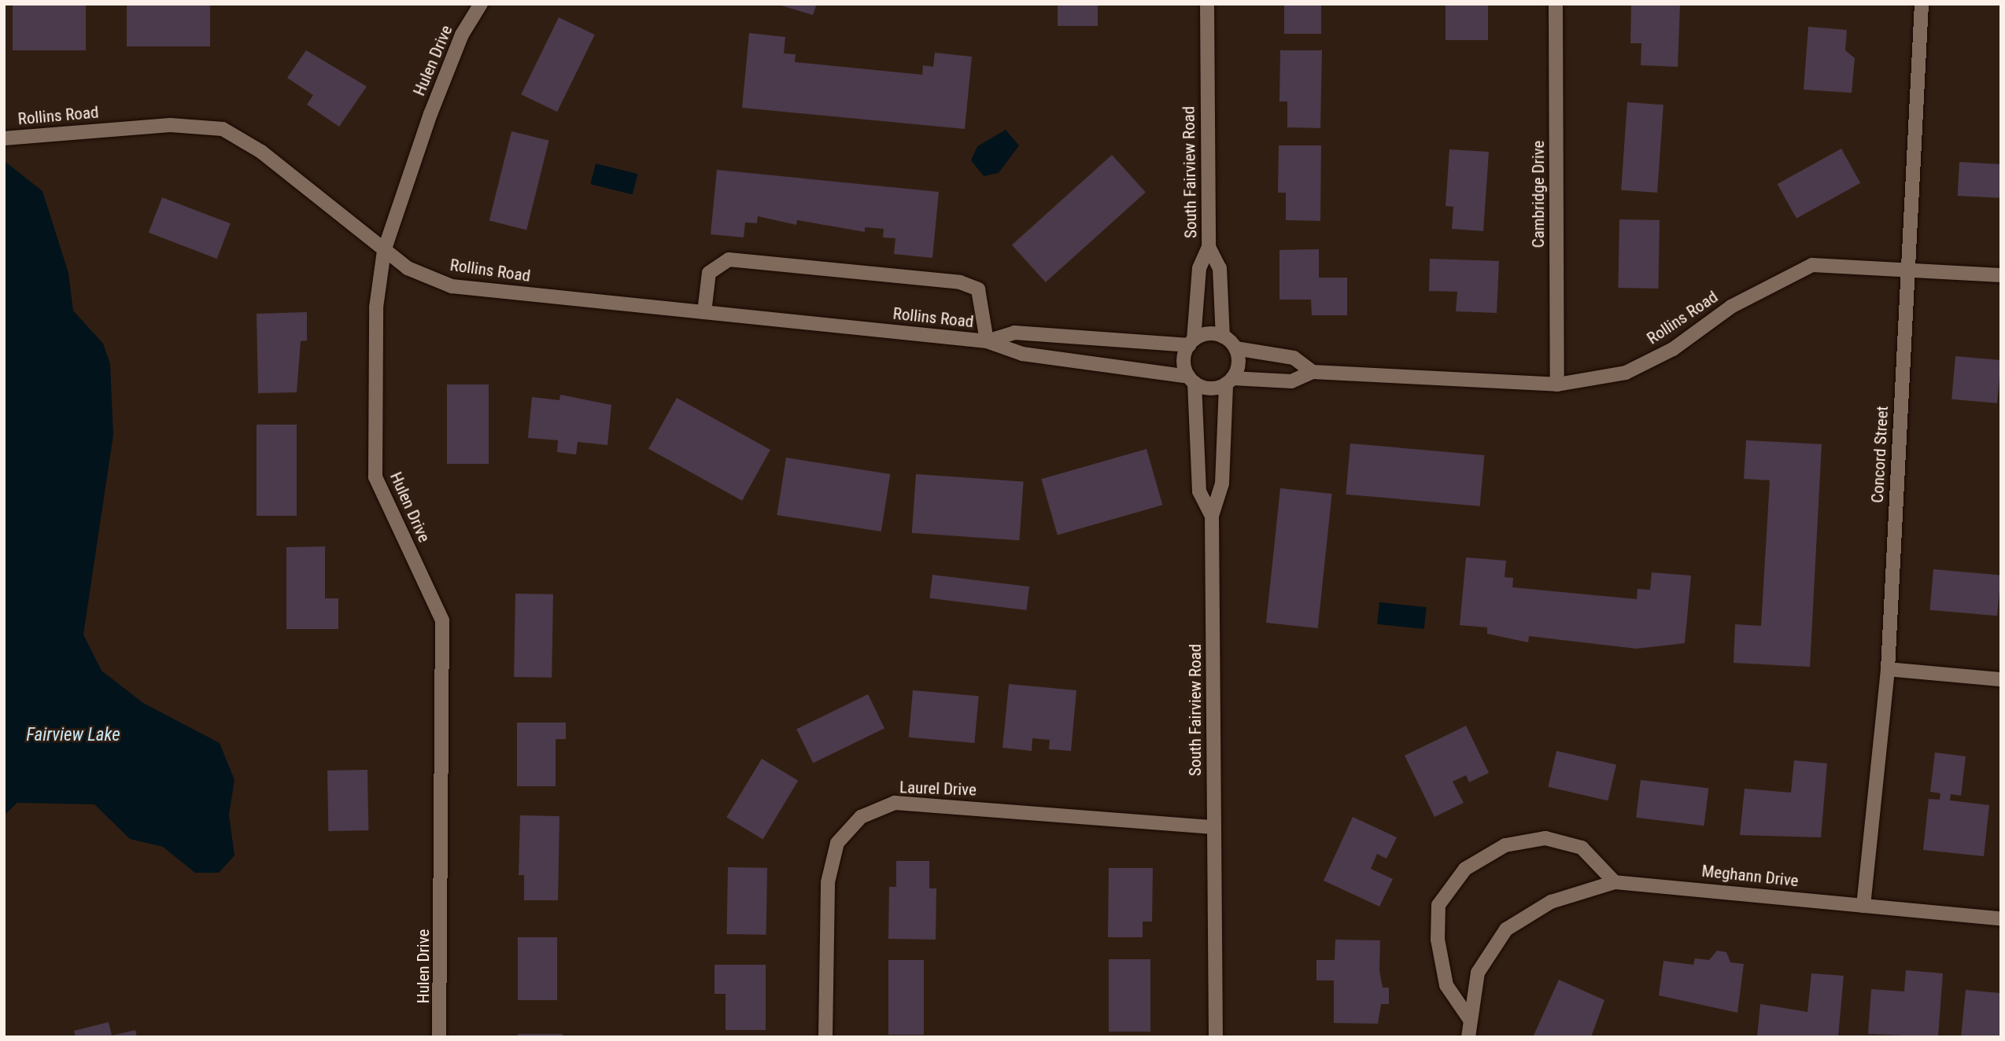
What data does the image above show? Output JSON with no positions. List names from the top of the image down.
{
  "streets": {
    "street": [
      "Hulen Drive",
      "Rollins Road",
      "South Fairview Road",
      "Cambridge Drive",
      "Concord Street",
      "Laurel Drive",
      "Meghann Drive"
    ]
  },
  "crossings": [
    ["Hulen Drive", "Rollins Road"],
    ["Rollins Road", "South Fairview Road"],
    ["Rollins Road", "Cambridge Drive"],
    ["Rollins Road", "Concord Street"],
    ["South Fairview Road", "Laurel Drive"],
    ["Concord Street", "Meghann Drive"]
  ],
  "water": ["Fairview Lake"]
}
